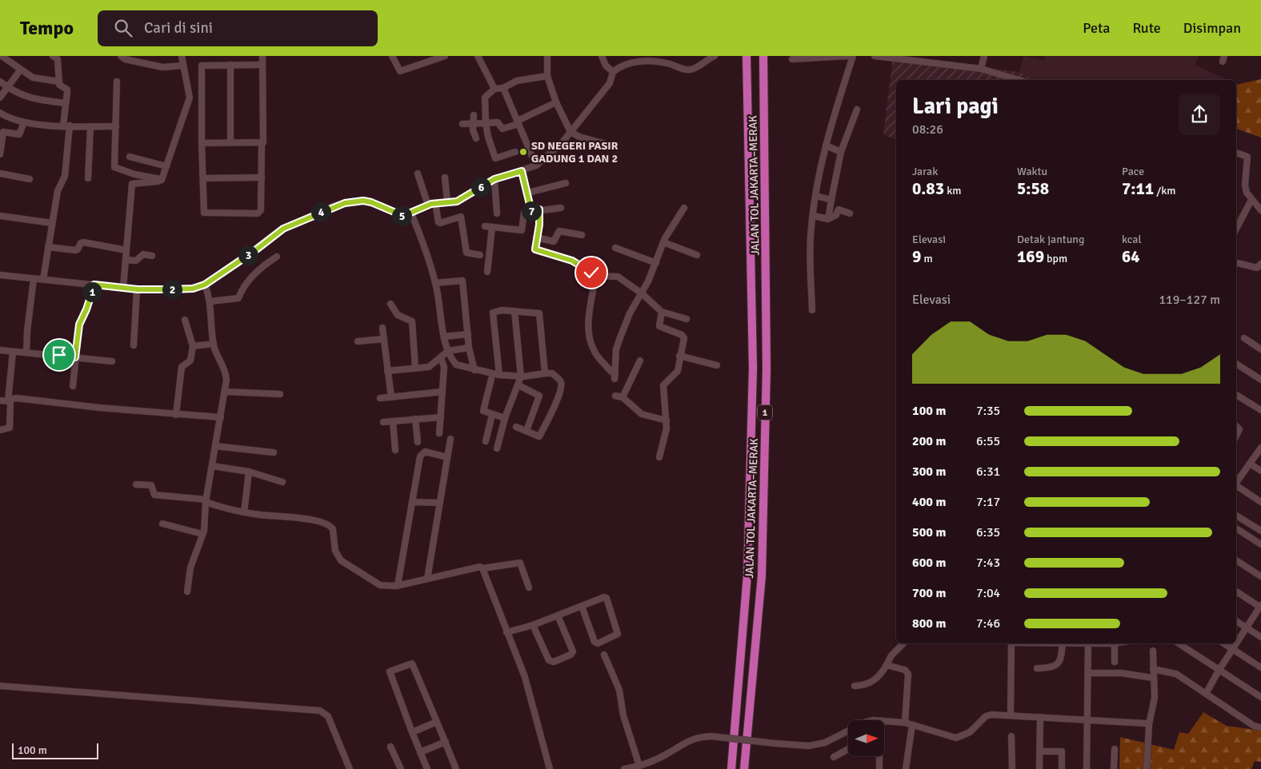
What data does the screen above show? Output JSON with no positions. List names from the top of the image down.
{
  "streets": {
    "highway": ["JALAN TOL JAKARTA–MERAK", "1"]
  },
  "places": ["SD NEGERI PASIR GADUNG 1 DAN 2"],
  "scale_bar": "100 m",
  "north": "right",
  "page": {
    "header": "Tempo",
    "search": "Cari di sini",
    "nav": ["Peta", "Rute", "Disimpan"],
    "heading": ["Lari pagi", "08:26"],
    "stats": [
      ["Jarak", "0.83 km"],
      ["Waktu", "5:58"],
      ["Pace", "7:11 /km"],
      ["Elevasi", "9 m"],
      ["Detak jantung", "169 bpm"],
      ["kcal", "64"]
    ],
    "pins": [
      "6",
      "7",
      "4",
      "5",
      "3",
      "2",
      "1"
    ],
    "chart": ["Elevasi", "119–127 m"],
    "list": [
      {
        "name": "100 m",
        "note": "7:35"
      },
      {
        "name": "200 m",
        "note": "6:55"
      },
      {
        "name": "300 m",
        "note": "6:31"
      },
      {
        "name": "400 m",
        "note": "7:17"
      },
      {
        "name": "500 m",
        "note": "6:35"
      },
      {
        "name": "600 m",
        "note": "7:43"
      },
      {
        "name": "700 m",
        "note": "7:04"
      },
      {
        "name": "800 m",
        "note": "7:46"
      }
    ],
    "scale": "100 m"
  }
}
